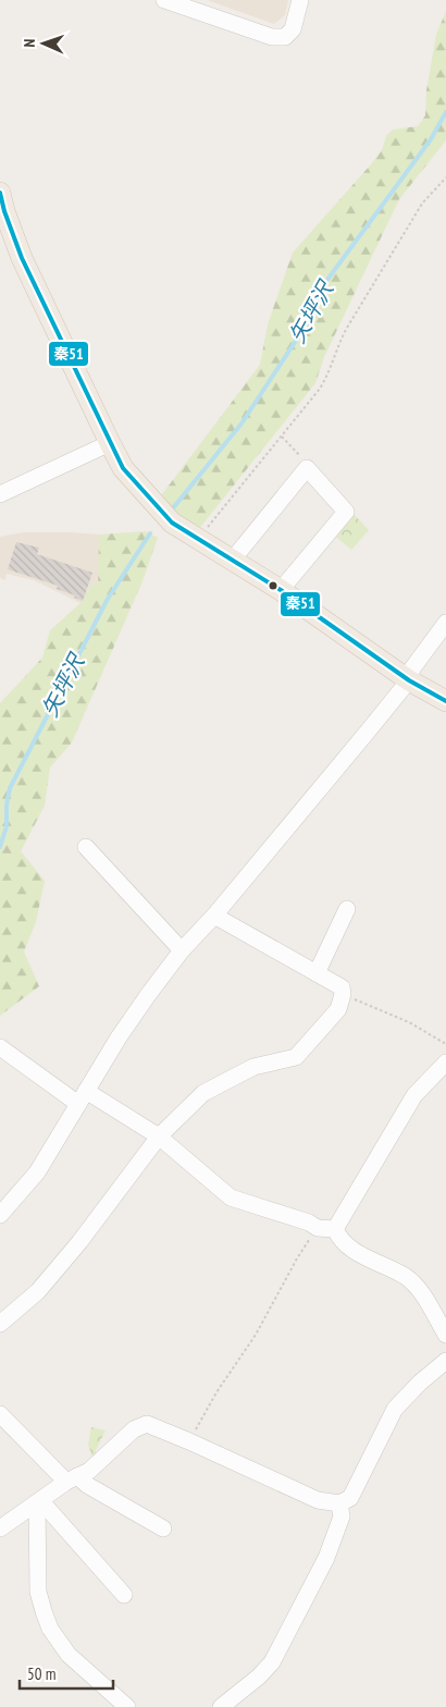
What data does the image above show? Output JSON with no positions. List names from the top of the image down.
{
  "water": ["矢坪沢"],
  "lines": ["transit line 秦51"],
  "scale_bar": "50 m",
  "north": "left"
}
